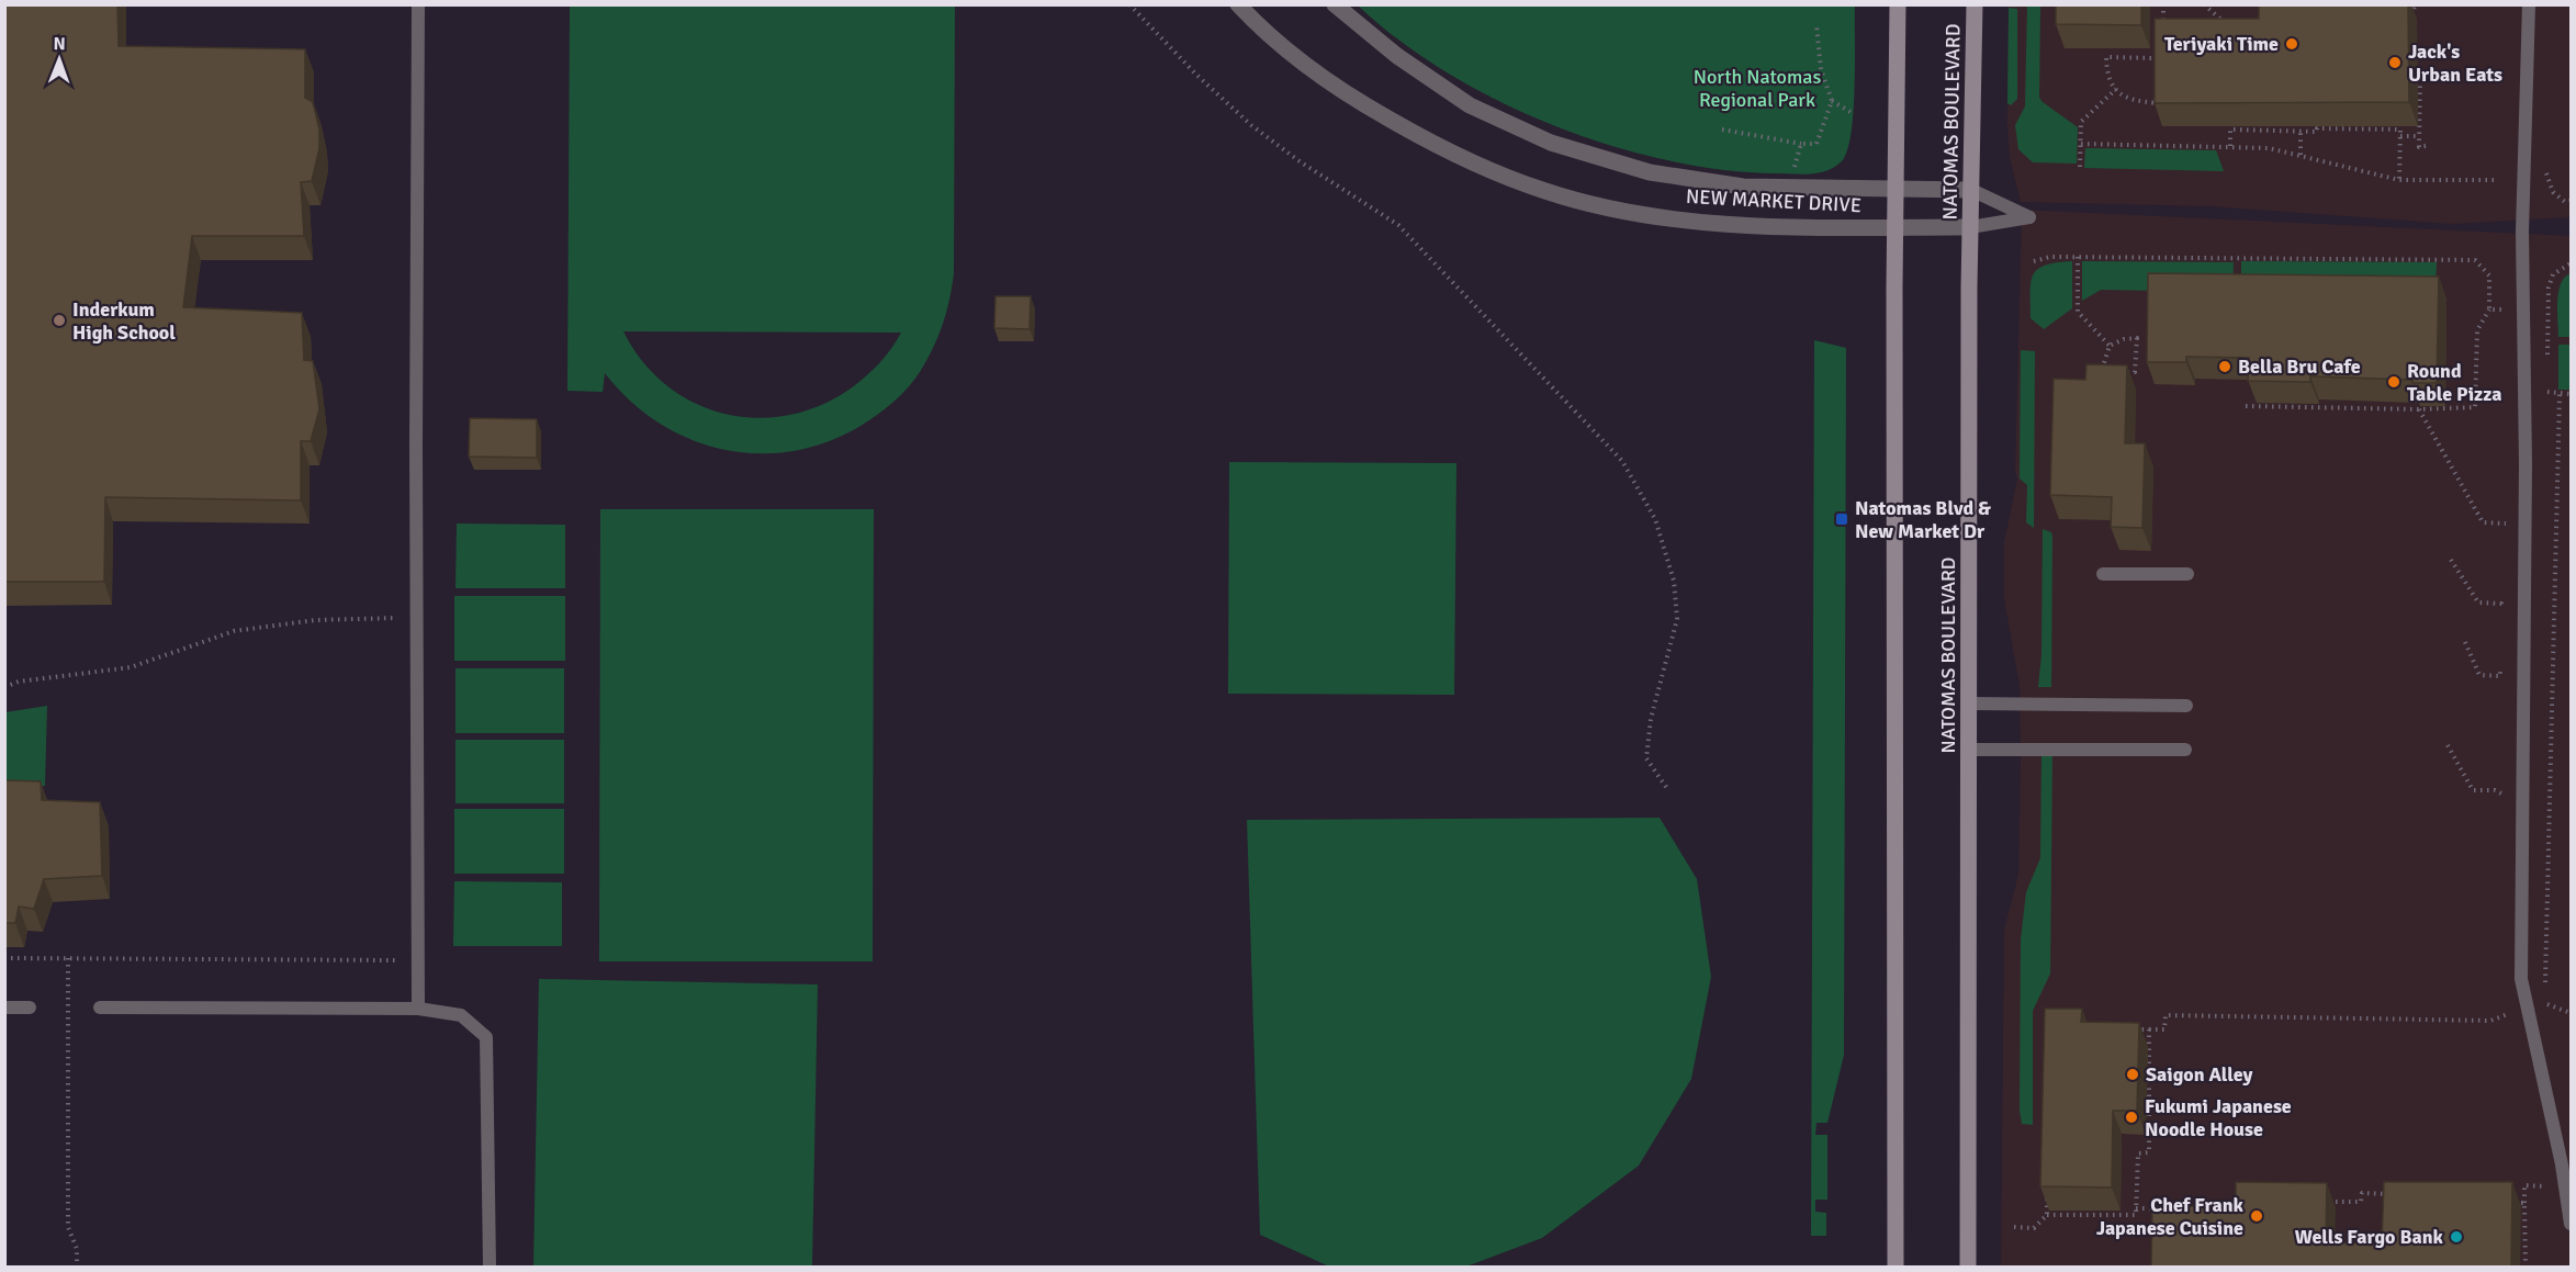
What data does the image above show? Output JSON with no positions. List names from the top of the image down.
{
  "streets": {
    "main road": ["NATOMAS BOULEVARD"],
    "street": ["NEW MARKET DRIVE"]
  },
  "crossings": [
    ["NATOMAS BOULEVARD", "NEW MARKET DRIVE"]
  ],
  "parks": ["North Natomas Regional Park"],
  "places": {
    "other": [
      "Teriyaki Time",
      "Jack's Urban Eats",
      "Inderkum High School",
      "Bella Bru Cafe",
      "Round Table Pizza",
      "Saigon Alley",
      "Fukumi Japanese Noodle House",
      "Chef Frank Japanese Cuisine",
      "Wells Fargo Bank"
    ],
    "transit": ["Natomas Blvd & New Market Dr"]
  },
  "north": "top"
}
